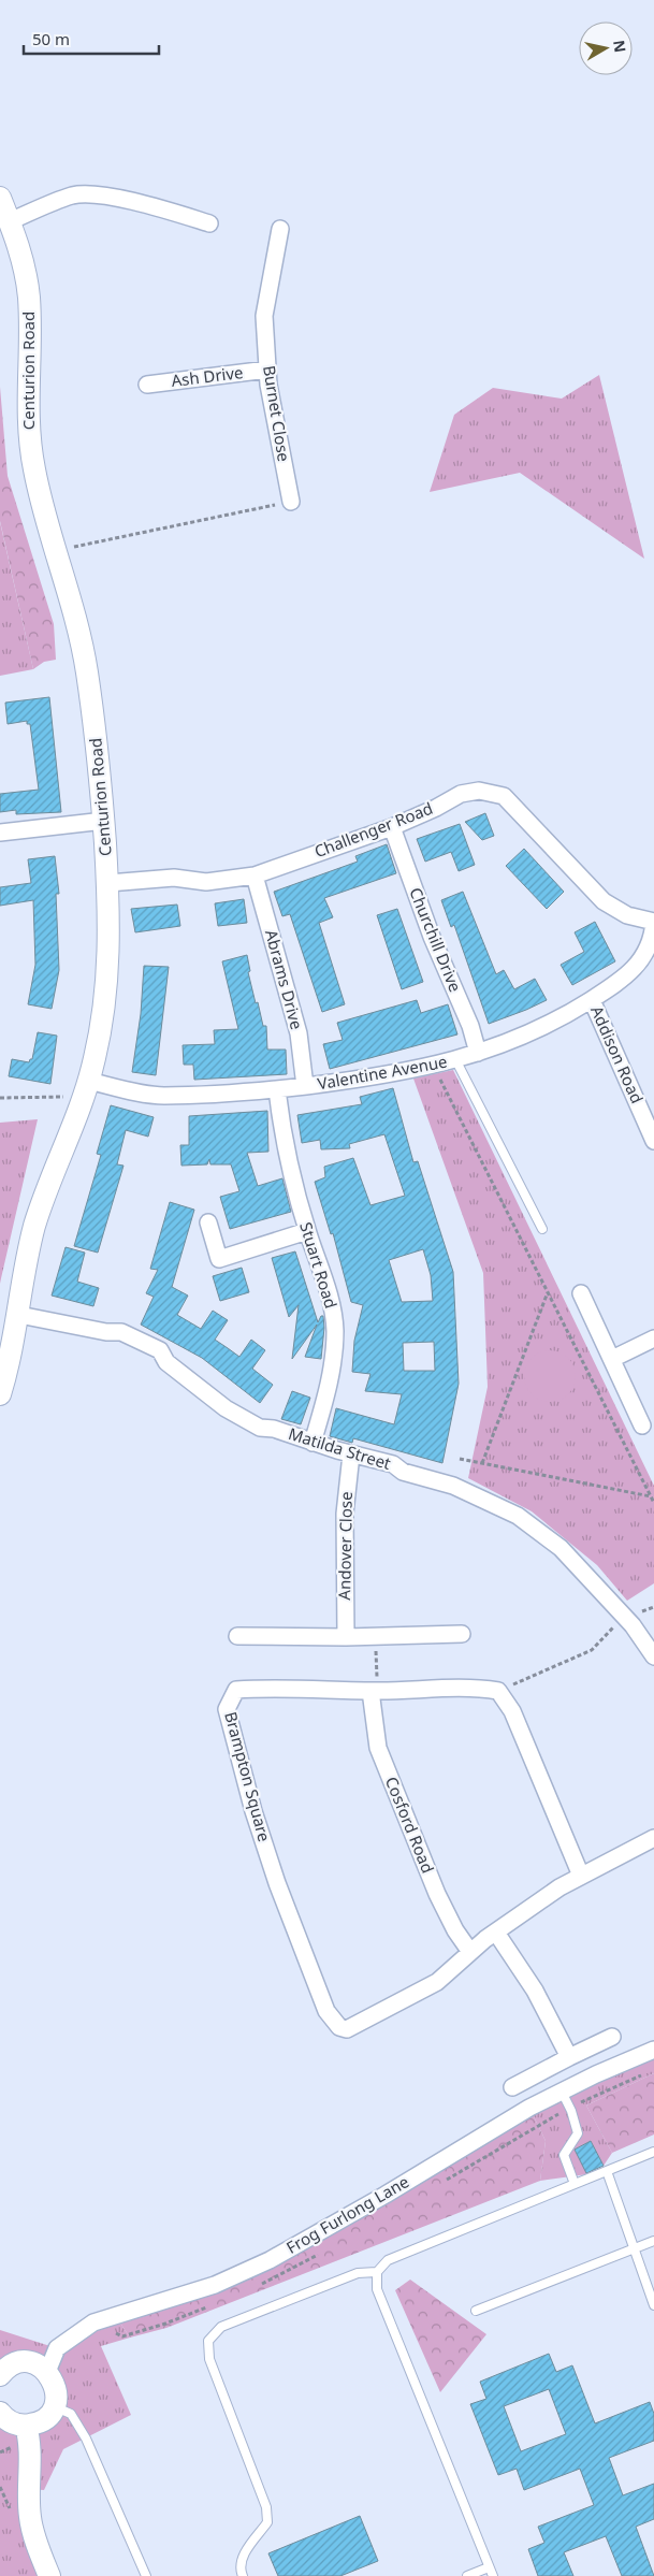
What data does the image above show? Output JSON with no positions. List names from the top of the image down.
{
  "streets": {
    "street": [
      "Centurion Road",
      "Ash Drive",
      "Burnet Close",
      "Challenger Road",
      "Churchill Drive",
      "Abrams Drive",
      "Addison Road",
      "Valentine Avenue",
      "Stuart Road",
      "Matilda Street",
      "Andover Close",
      "Brampton Square",
      "Cosford Road",
      "Frog Furlong Lane"
    ]
  },
  "crossings": [
    ["Centurion Road", "Challenger Road"],
    ["Centurion Road", "Valentine Avenue"],
    ["Centurion Road", "Matilda Street"],
    ["Ash Drive", "Burnet Close"],
    ["Challenger Road", "Churchill Drive"],
    ["Challenger Road", "Abrams Drive"],
    ["Challenger Road", "Valentine Avenue"],
    ["Churchill Drive", "Valentine Avenue"],
    ["Abrams Drive", "Valentine Avenue"],
    ["Addison Road", "Valentine Avenue"],
    ["Valentine Avenue", "Stuart Road"],
    ["Stuart Road", "Matilda Street"],
    ["Matilda Street", "Andover Close"],
    ["Brampton Square", "Cosford Road"]
  ],
  "scale_bar": "50 m",
  "north": "right"
}
